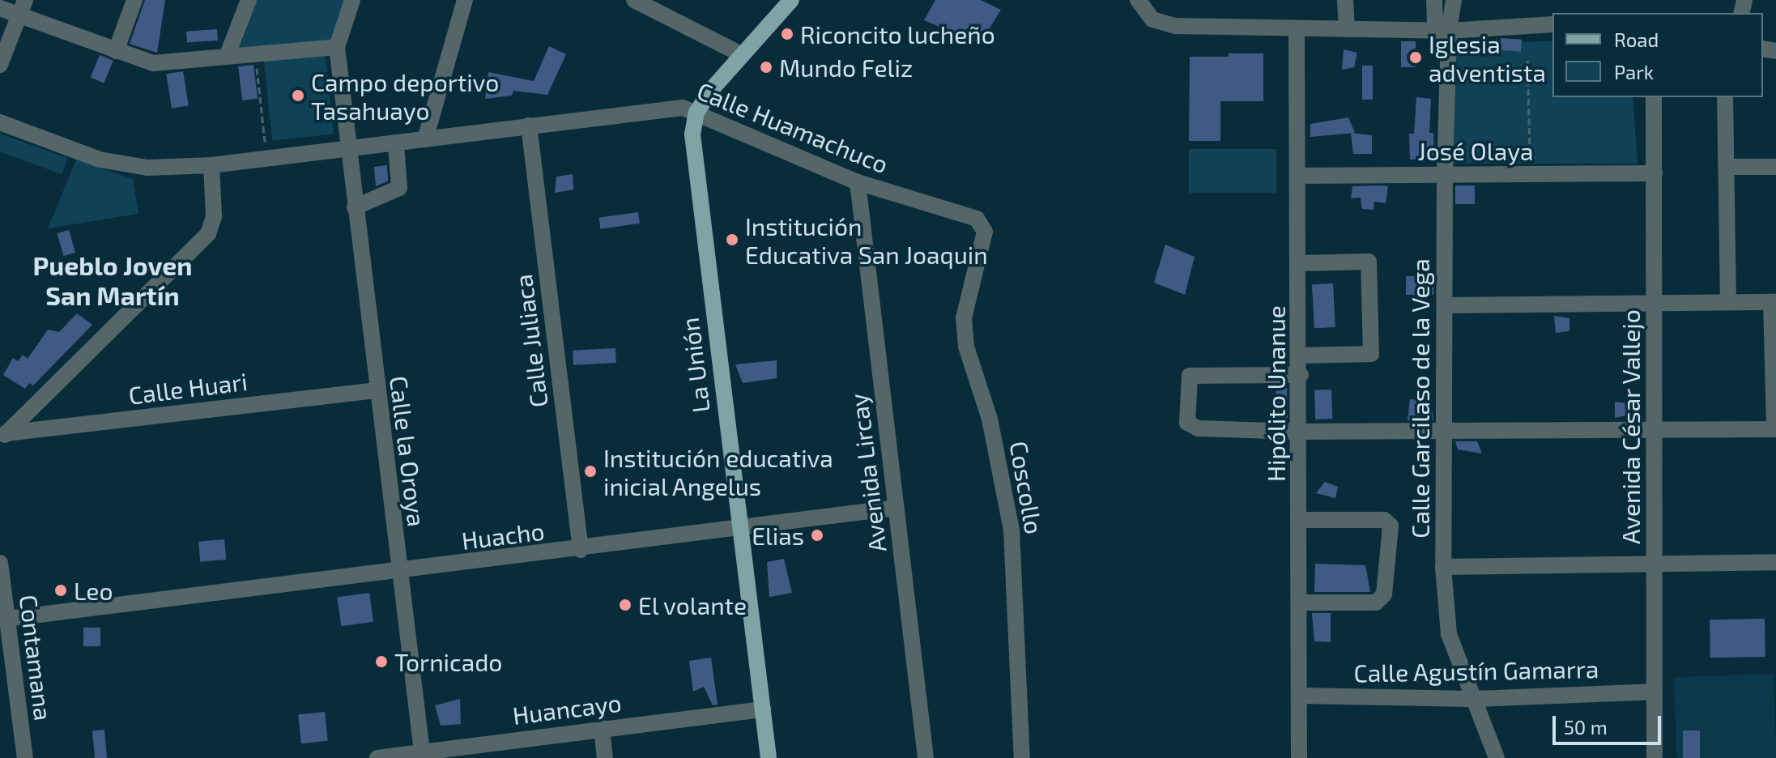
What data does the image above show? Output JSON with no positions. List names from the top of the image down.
{
  "streets": {
    "main road": ["La Unión"],
    "street": [
      "Calle Huamachuco",
      "José Olaya",
      "Calle Juliaca",
      "Calle Huari",
      "Hipólito Unanue",
      "Calle Garcilaso de la Vega",
      "Avenida César Vallejo",
      "Calle la Oroya",
      "Avenida Lircay",
      "Coscollo",
      "Huacho",
      "Contamana",
      "Calle Agustín Gamarra",
      "Huancayo"
    ]
  },
  "crossings": [
    ["Calle Huamachuco", "Calle Juliaca"],
    ["Calle Huamachuco", "La Unión"],
    ["Calle Huamachuco", "Calle la Oroya"],
    ["Calle Huamachuco", "Avenida Lircay"],
    ["Calle Huamachuco", "Coscollo"],
    ["José Olaya", "Hipólito Unanue"],
    ["José Olaya", "Calle Garcilaso de la Vega"],
    ["José Olaya", "Avenida César Vallejo"],
    ["Calle Juliaca", "Huacho"],
    ["La Unión", "Huacho"],
    ["La Unión", "Huancayo"],
    ["Calle Huari", "Calle la Oroya"],
    ["Hipólito Unanue", "Calle Agustín Gamarra"],
    ["Calle Garcilaso de la Vega", "Calle Agustín Gamarra"],
    ["Avenida César Vallejo", "Calle Agustín Gamarra"],
    ["Calle la Oroya", "Huacho"],
    ["Calle la Oroya", "Huancayo"],
    ["Avenida Lircay", "Huacho"],
    ["Huacho", "Contamana"]
  ],
  "districts": ["Pueblo Joven San Martín"],
  "places": [
    "Riconcito lucheño",
    "Iglesia adventista",
    "Mundo Feliz",
    "Campo deportivo Tasahuayo",
    "Institución Educativa San Joaquin",
    "Institución educativa inicial Angelus",
    "Elias",
    "Leo",
    "El volante",
    "Tornicado"
  ],
  "legend": ["Road", "Park"],
  "scale_bar": "50 m"
}
